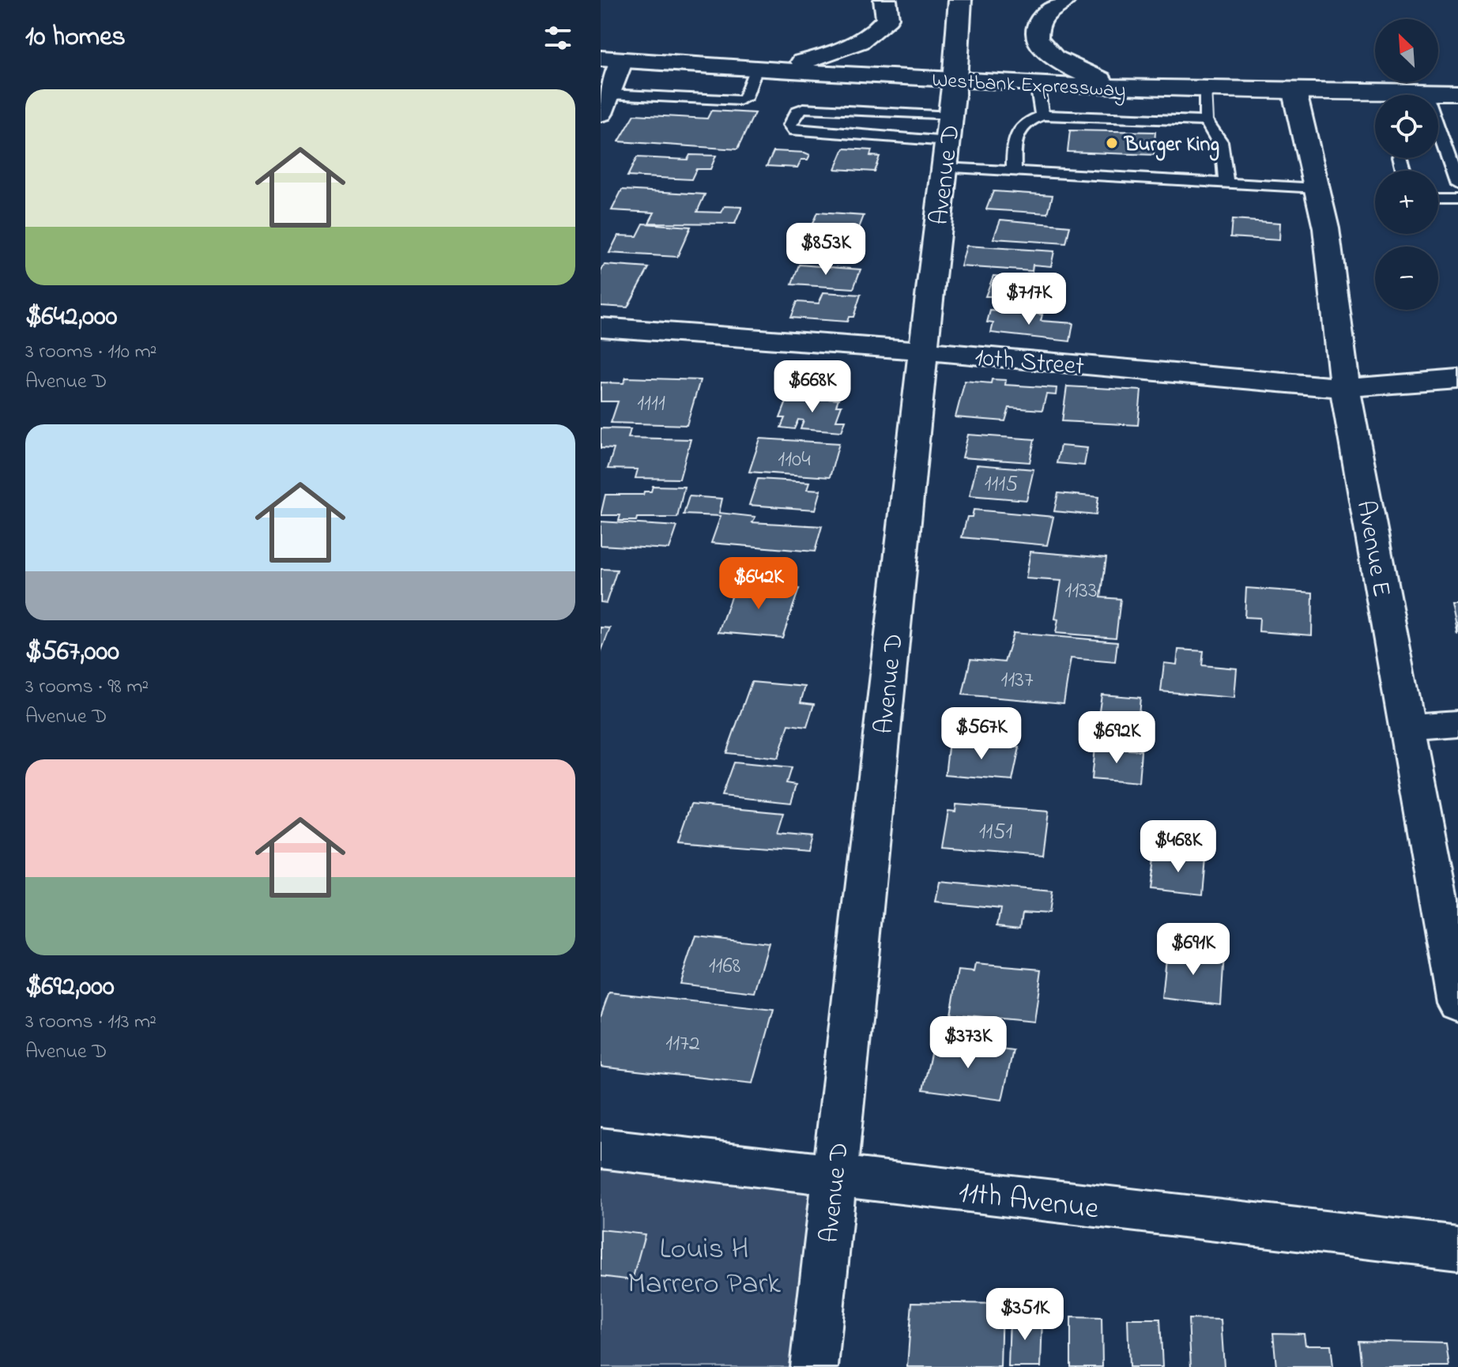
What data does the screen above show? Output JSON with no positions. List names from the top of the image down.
{
  "streets": {
    "main road": [
      "Westbank Expressway",
      "Avenue D",
      "10th Street",
      "Avenue E",
      "11th Avenue"
    ]
  },
  "crossings": [
    ["Westbank Expressway", "Avenue D"],
    ["Westbank Expressway", "Avenue E"],
    ["Avenue D", "10th Street"],
    ["Avenue D", "11th Avenue"],
    ["10th Street", "Avenue E"]
  ],
  "parks": ["Louis H Marrero Park"],
  "places": ["Burger King"],
  "house_numbers": [
    "1111",
    "1104",
    "1115",
    "1133",
    "1137",
    "1151",
    "1168",
    "1172"
  ],
  "north": "top left",
  "page": {
    "heading": "10 homes",
    "map_buttons": ["+", "−"],
    "list": [
      {
        "name": "$642,000",
        "note": "3 rooms · 110 m² · Avenue D"
      },
      {
        "name": "$567,000",
        "note": "3 rooms · 98 m² · Avenue D"
      },
      {
        "name": "$692,000",
        "note": "3 rooms · 113 m² · Avenue D"
      }
    ],
    "price": [
      "$853K",
      "$717K",
      "$668K",
      "$642K",
      "$567K",
      "$692K",
      "$468K",
      "$691K",
      "$373K",
      "$351K"
    ]
  }
}
